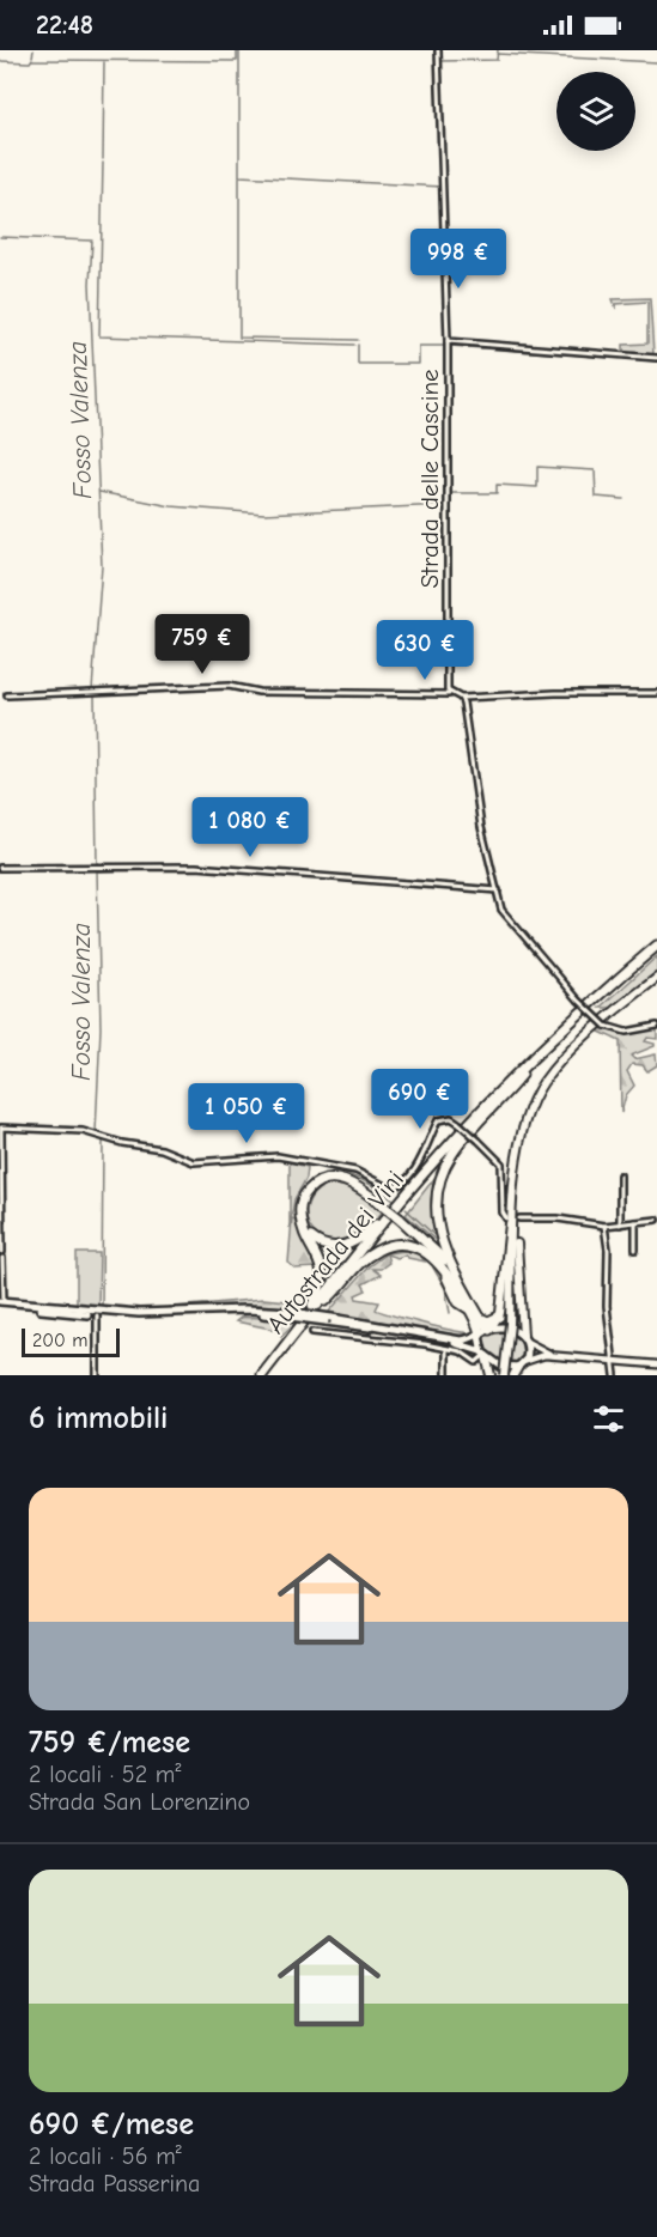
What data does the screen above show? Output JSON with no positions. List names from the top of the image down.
{
  "streets": {
    "highway": ["Autostrada dei Vini"],
    "street": ["Strada delle Cascine"]
  },
  "water": ["Fosso Valenza"],
  "scale_bar": "200 m",
  "page": {
    "status": "22:48",
    "price": [
      "998 €",
      "759 €",
      "630 €",
      "1 080 €",
      "690 €",
      "1 050 €"
    ],
    "scale": "200 m",
    "heading": "6 immobili",
    "list": [
      {
        "name": "759 €/mese",
        "note": "2 locali · 52 m² · Strada San Lorenzino"
      },
      {
        "name": "690 €/mese",
        "note": "2 locali · 56 m² · Strada Passerina"
      }
    ]
  }
}
